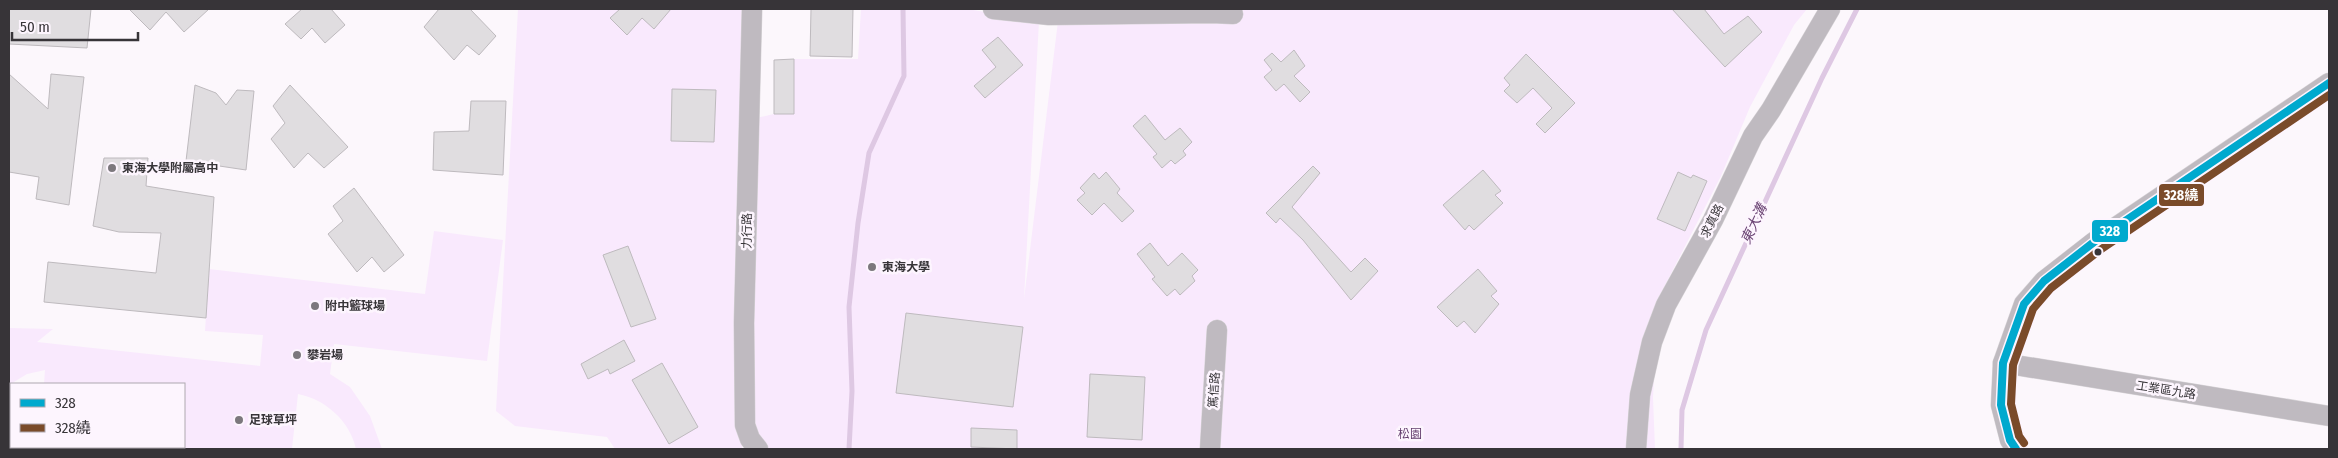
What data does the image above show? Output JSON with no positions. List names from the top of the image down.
{
  "streets": {
    "street": [
      "求真路",
      "力行路",
      "篤信路",
      "工業區九路"
    ]
  },
  "water": ["東大溝"],
  "parks": ["松園"],
  "places": [
    "東海大學附屬高中",
    "東海大學",
    "附中籃球場",
    "攀岩場",
    "足球草坪"
  ],
  "lines": ["transit line 328", "transit line 328繞"],
  "legend": ["328", "328繞"],
  "scale_bar": "50 m"
}
